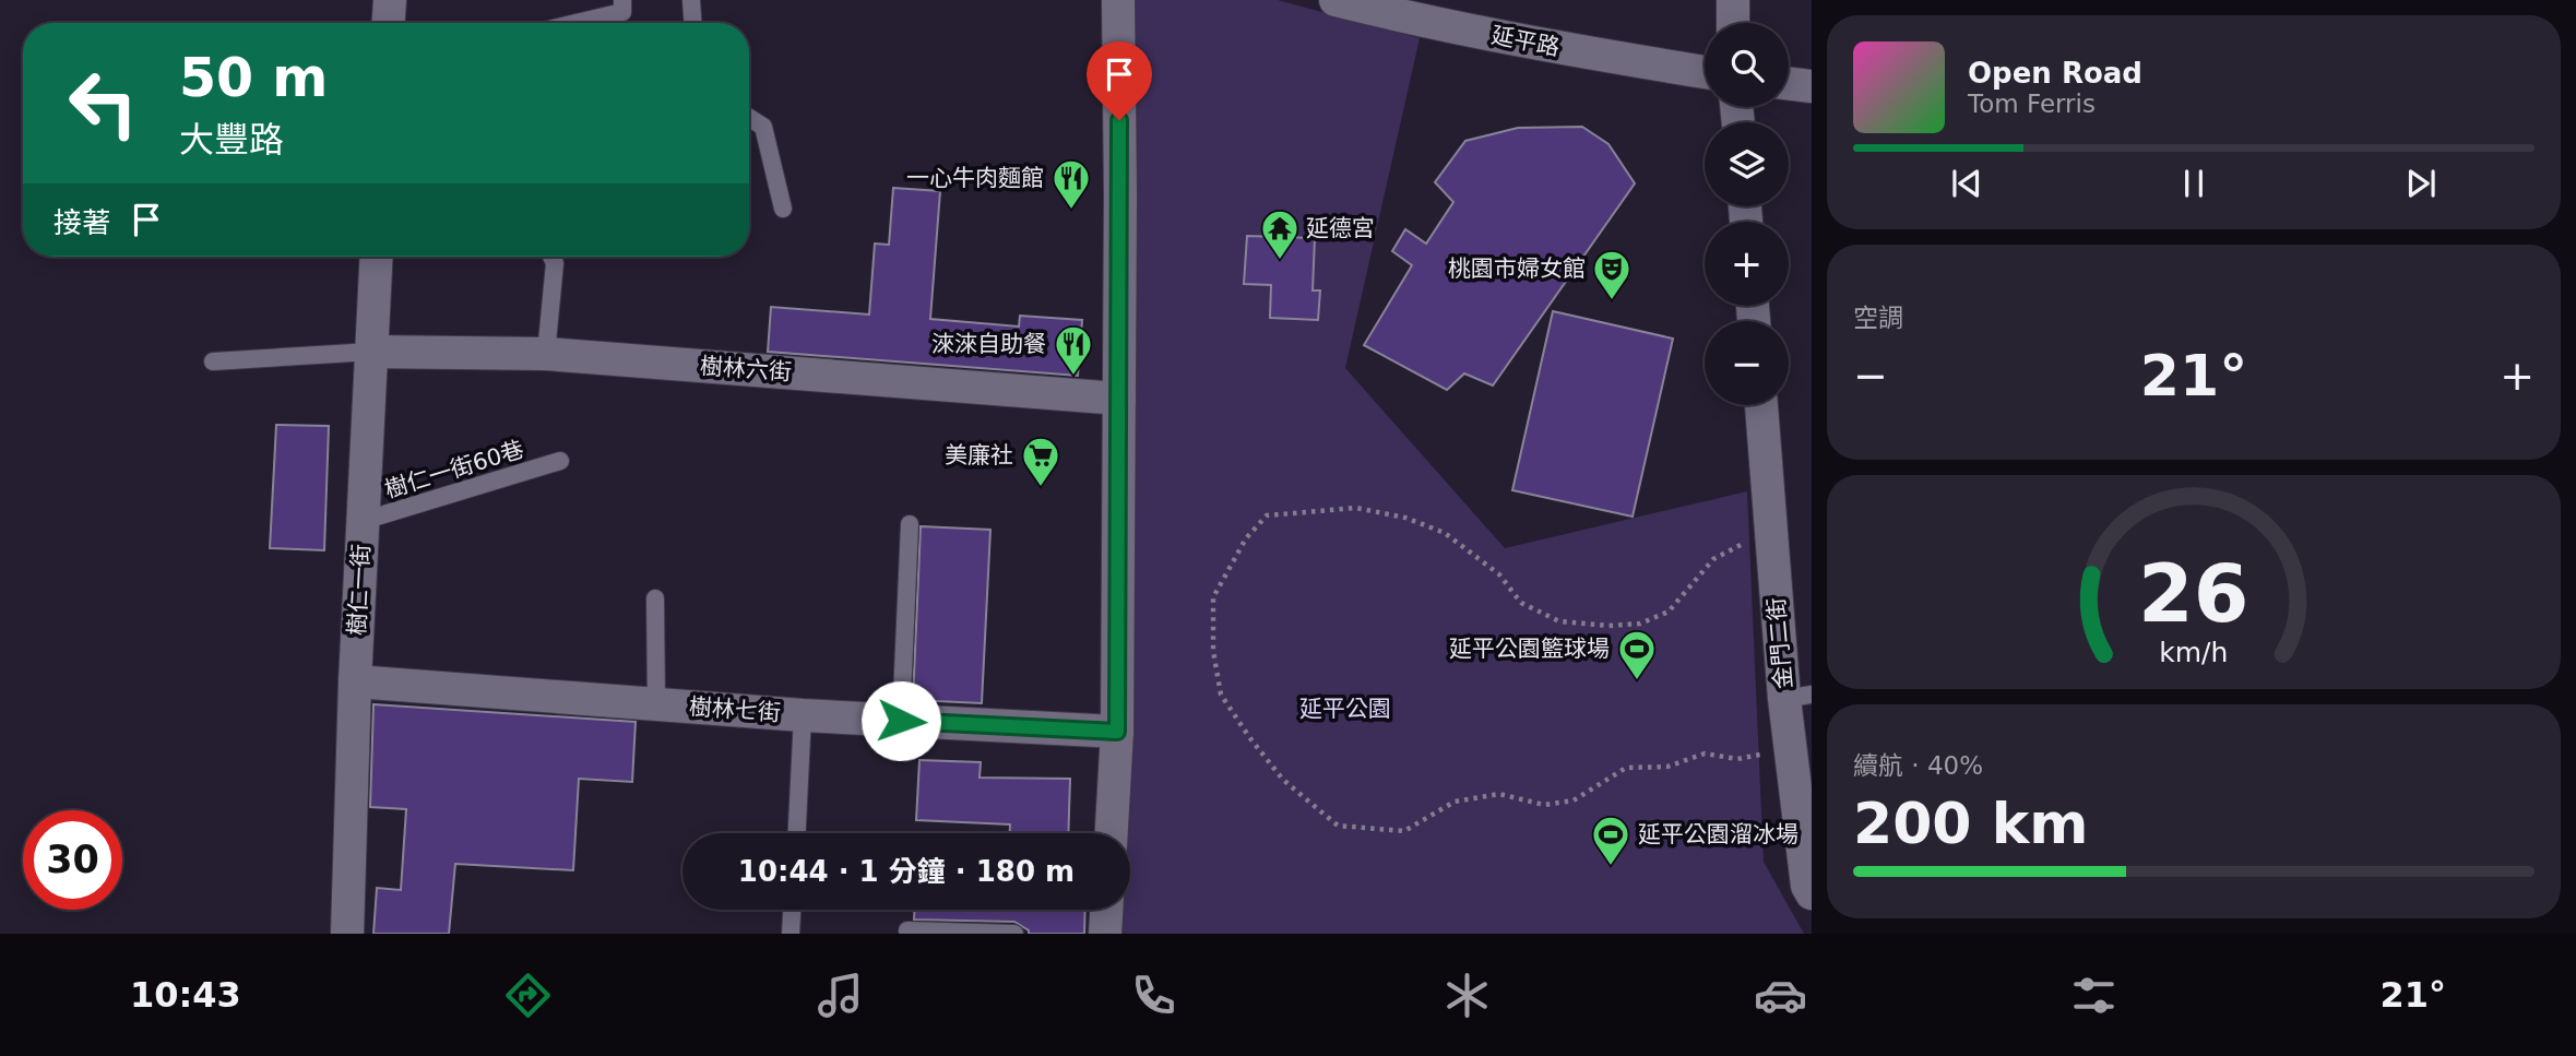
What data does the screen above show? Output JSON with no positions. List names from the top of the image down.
{
  "streets": {
    "street": [
      "延平路",
      "樹林六街",
      "樹仁一街",
      "金門二街",
      "樹林七街"
    ],
    "lane": ["樹仁一街60巷"]
  },
  "crossings": [
    ["樹林六街", "樹仁一街"],
    ["樹仁一街60巷", "樹仁一街"],
    ["樹仁一街", "樹林七街"]
  ],
  "parks": ["延平公園"],
  "places": {
    "restaurant": ["一心牛肉麵館", "淶淶自助餐"],
    "temple": ["延德宮"],
    "theatre": ["桃園市婦女館"],
    "supermarket": ["美廉社"],
    "sports": ["延平公園籃球場", "延平公園溜冰場"]
  },
  "page": {
    "map_buttons": ["+", "−"],
    "turn": ["50 m", "大豐路"],
    "song": ["Open Road", "Tom Ferris"],
    "then": "接著",
    "tile": [
      "空調",
      ["續航 · 40%", "200 km"]
    ],
    "heat": ["−", "21°", "+"],
    "limit": "30",
    "trip": "10:44 · 1 分鐘 · 180 m",
    "tabs": ["10:43", "21°"],
    "gauge": ["26", "km/h"]
  }
}
